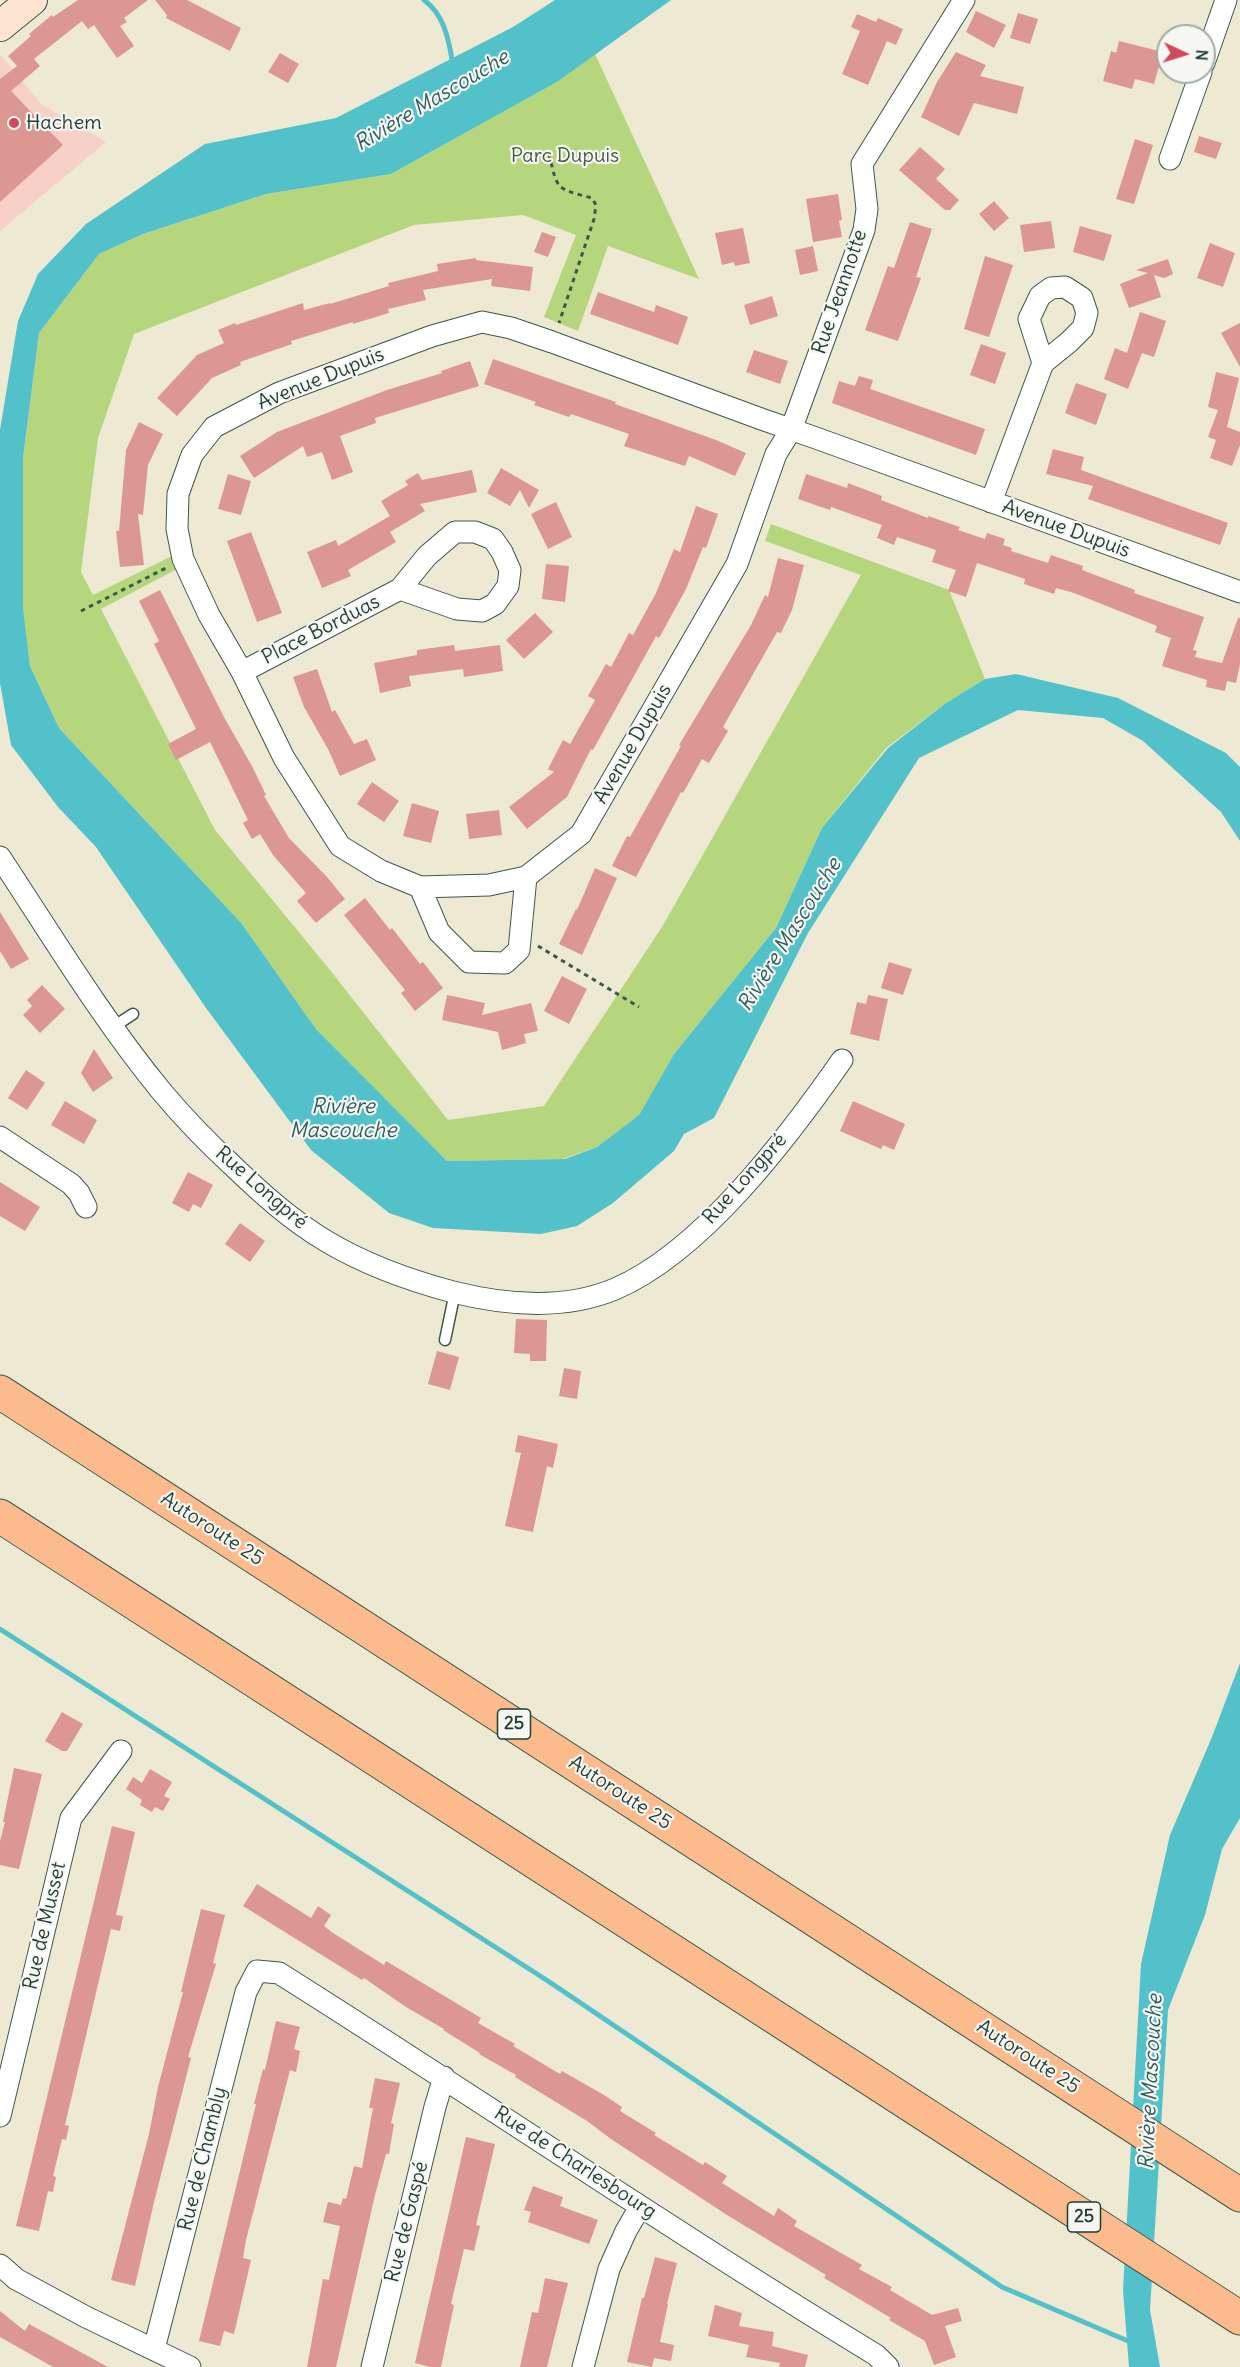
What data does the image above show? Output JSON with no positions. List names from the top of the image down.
{
  "streets": {
    "highway": ["Autoroute 25", "25"],
    "street": [
      "Rue Jeannotte",
      "Avenue Dupuis",
      "Place Borduas",
      "Rue Longpré",
      "Rue de Musset",
      "Rue de Chambly",
      "Rue de Charlesbourg",
      "Rue de Gaspé"
    ]
  },
  "crossings": [
    ["Rue Jeannotte", "Avenue Dupuis"],
    ["Avenue Dupuis", "Place Borduas"],
    ["Rue de Chambly", "Rue de Charlesbourg"],
    ["Rue de Charlesbourg", "Rue de Gaspé"]
  ],
  "water": ["Rivière Mascouche"],
  "parks": ["Parc Dupuis"],
  "places": ["Hachem"],
  "north": "right"
}
